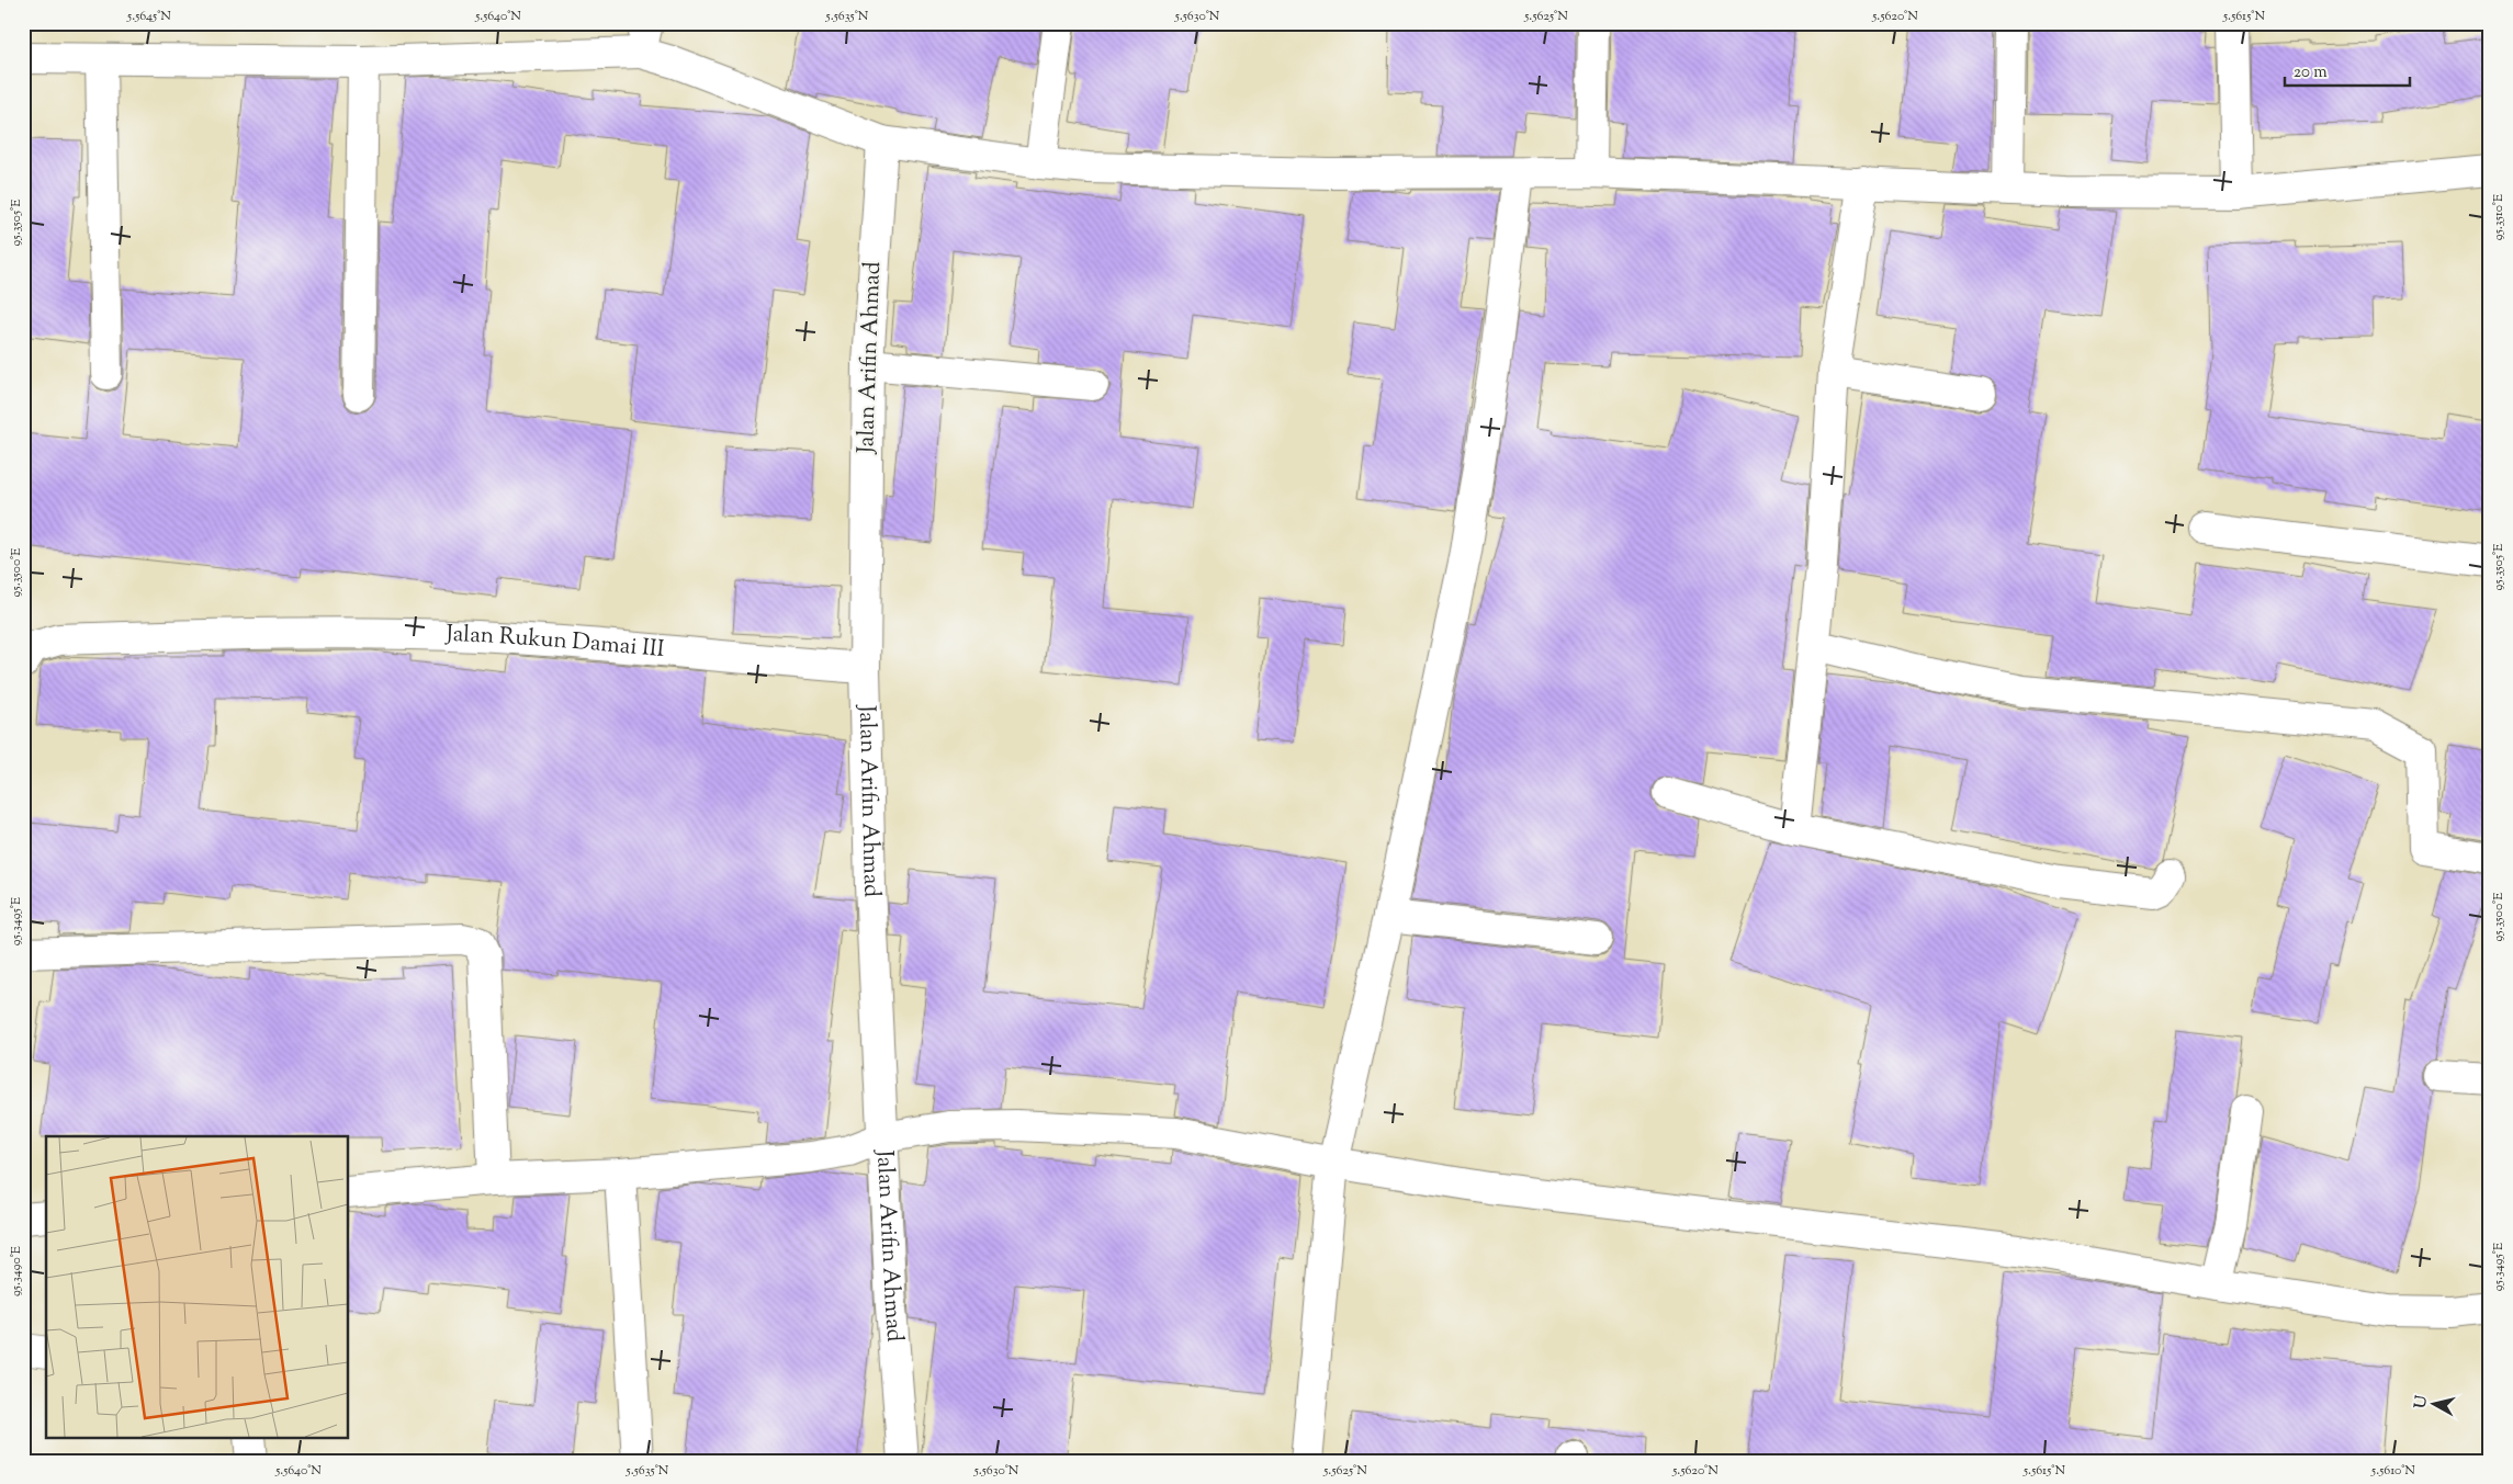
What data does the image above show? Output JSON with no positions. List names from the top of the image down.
{
  "streets": {
    "street": ["Jalan Arifin Ahmad", "Jalan Rukun Damai III"]
  },
  "crossings": [
    ["Jalan Arifin Ahmad", "Jalan Rukun Damai III"]
  ],
  "scale_bar": "20 m",
  "north": "left",
  "coordinates": [
    "5.5645°N",
    "5.5640°N",
    "5.5635°N",
    "5.5630°N",
    "5.5625°N",
    "5.5620°N",
    "5.5615°N",
    "95.3510°E",
    "95.3505°E",
    "95.3500°E",
    "95.3495°E",
    "95.3490°E",
    "5.5610°N"
  ]
}
